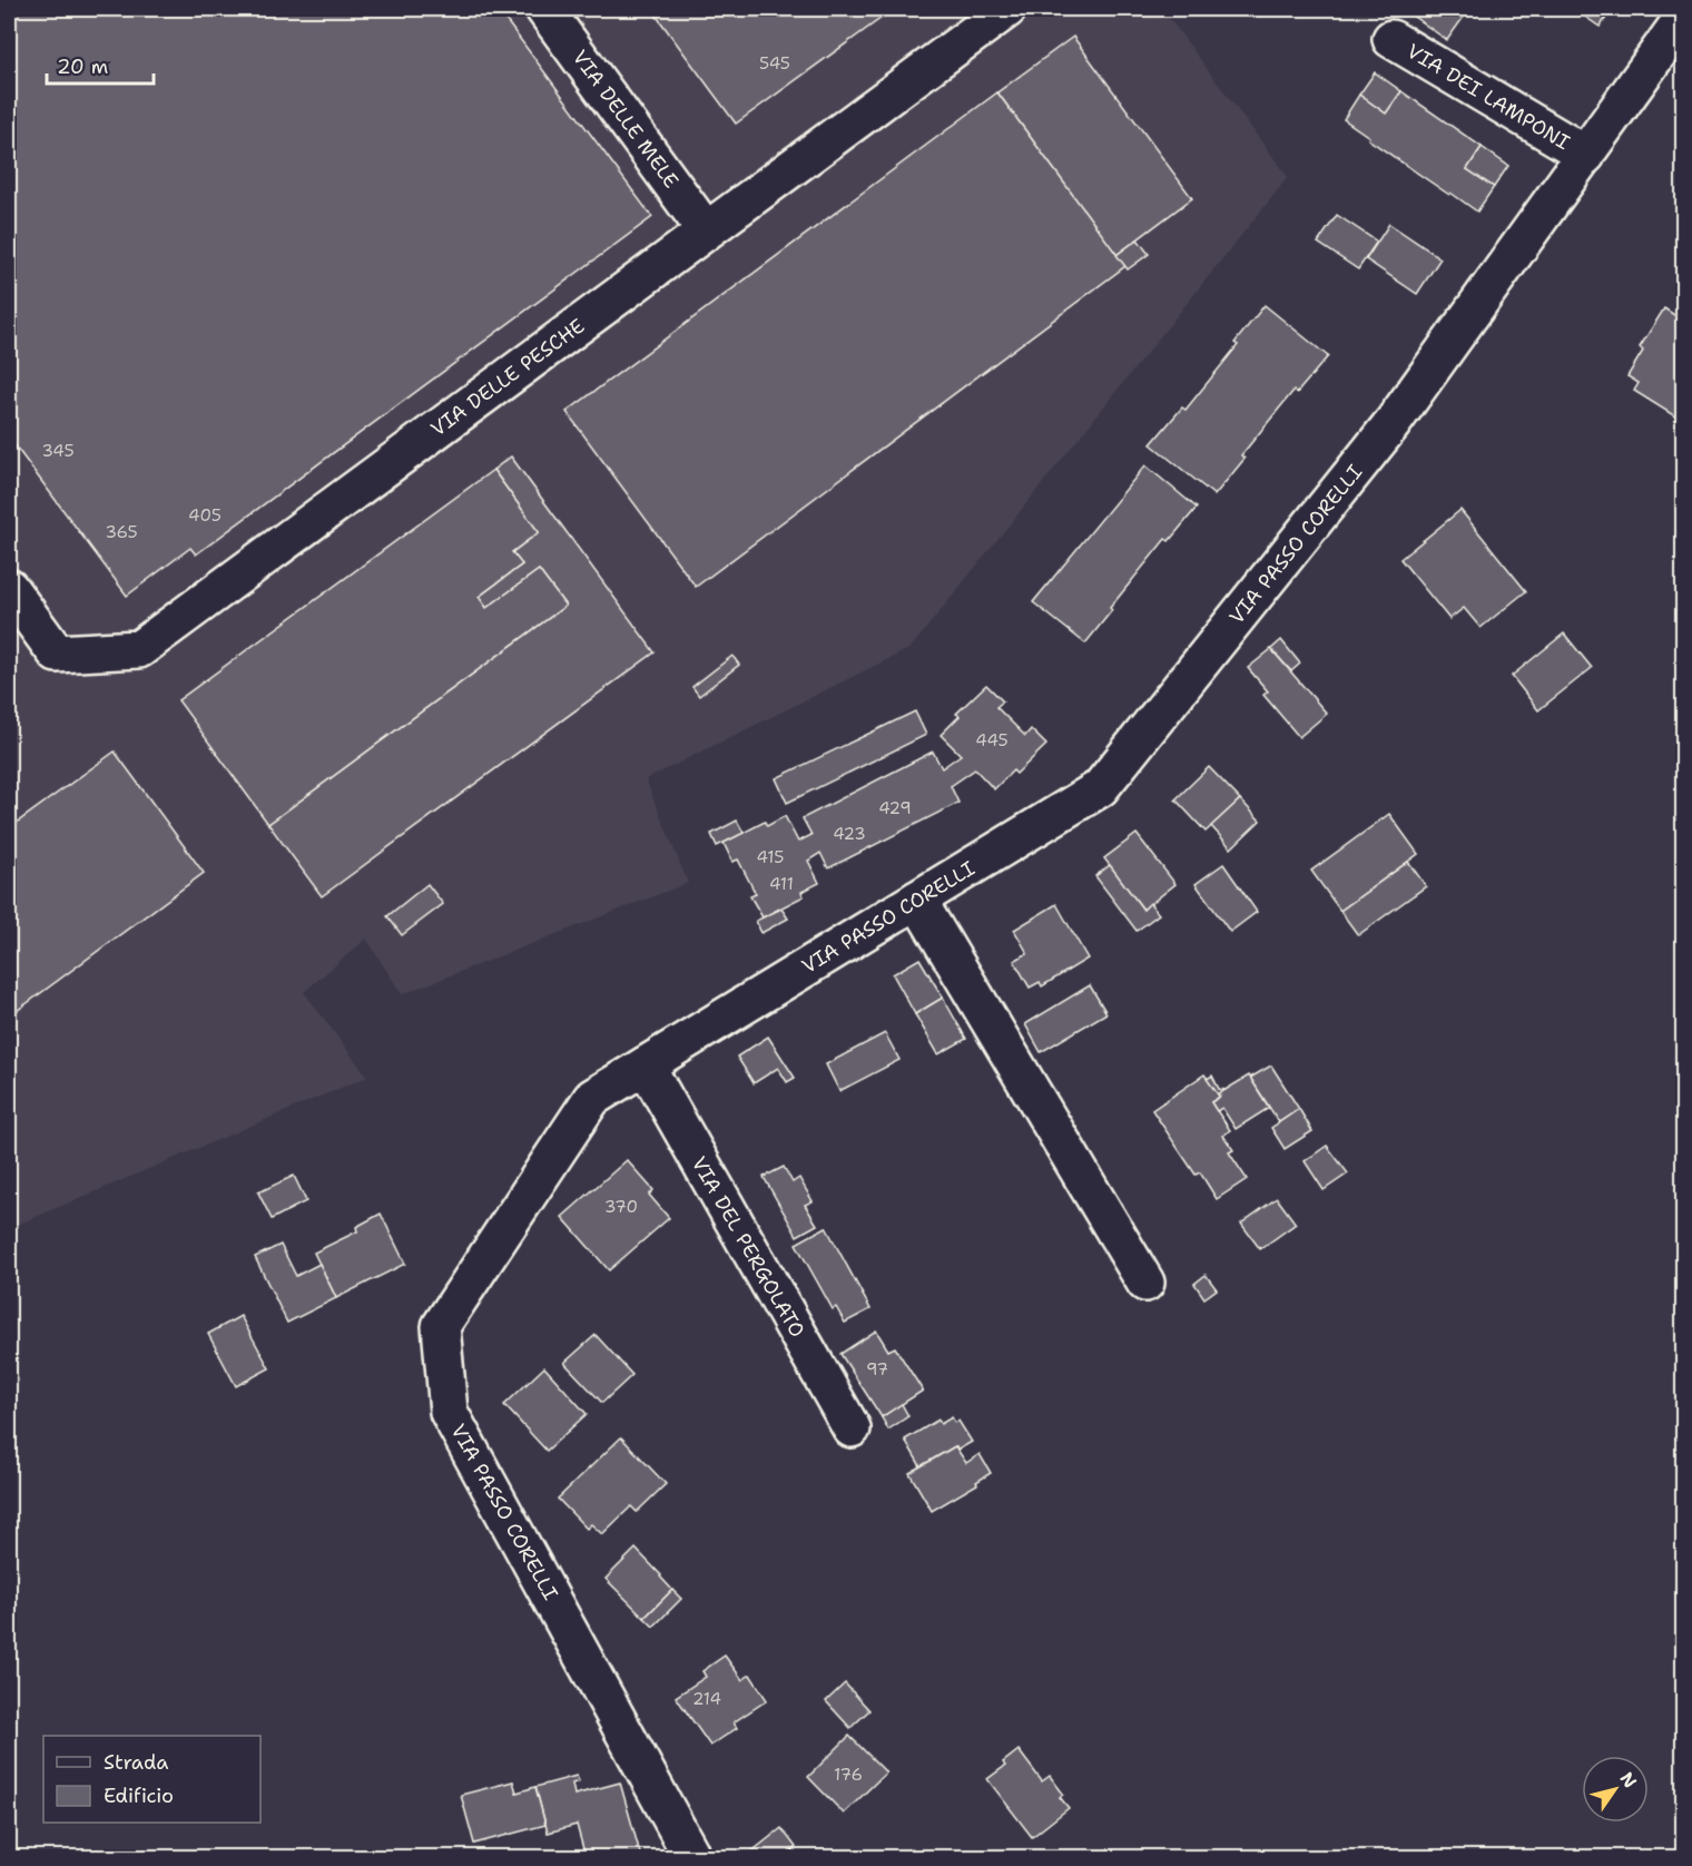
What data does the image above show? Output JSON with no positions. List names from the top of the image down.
{
  "streets": {
    "street": [
      "VIA DEI LAMPONI",
      "VIA DELLE MELE",
      "VIA DELLE PESCHE",
      "VIA PASSO CORELLI",
      "VIA DEL PERGOLATO"
    ]
  },
  "crossings": [
    ["VIA DEI LAMPONI", "VIA PASSO CORELLI"],
    ["VIA DELLE MELE", "VIA DELLE PESCHE"],
    ["VIA PASSO CORELLI", "VIA DEL PERGOLATO"]
  ],
  "house_numbers": [
    "545",
    "345",
    "405",
    "365",
    "445",
    "429",
    "423",
    "415",
    "411",
    "370",
    "97",
    "214",
    "176"
  ],
  "legend": ["Strada", "Edificio"],
  "scale_bar": "20 m",
  "north": "top right"
}
